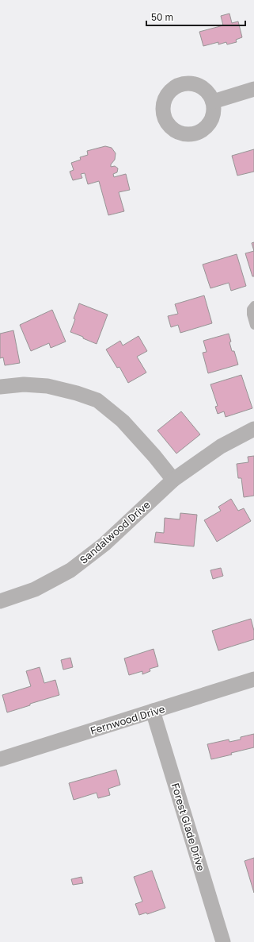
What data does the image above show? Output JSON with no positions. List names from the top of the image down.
{
  "streets": {
    "street": ["Sandalwood Drive", "Fernwood Drive", "Forest Glade Drive"]
  },
  "crossings": [
    ["Fernwood Drive", "Forest Glade Drive"]
  ],
  "scale_bar": "50 m"
}
